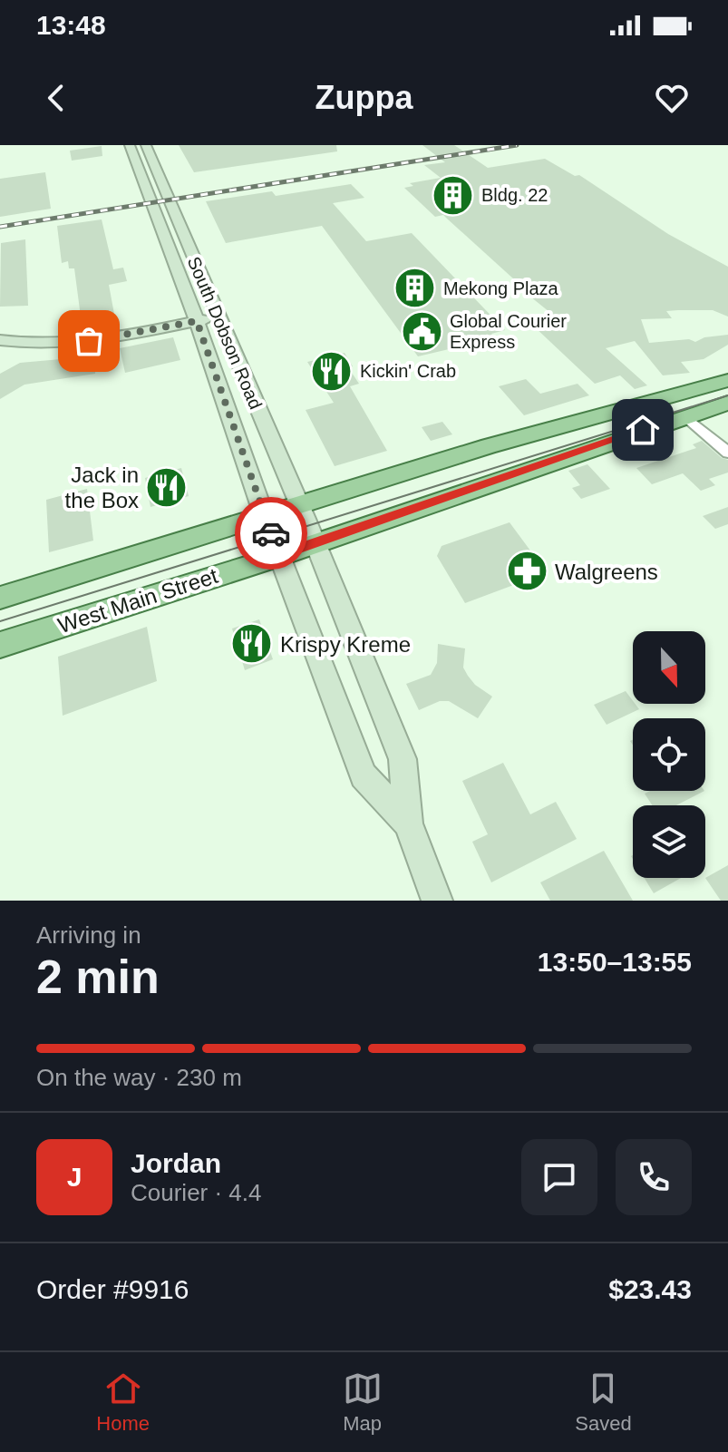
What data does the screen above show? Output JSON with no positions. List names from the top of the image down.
{
  "streets": {
    "main road": ["South Dobson Road", "West Main Street"]
  },
  "crossings": [
    ["South Dobson Road", "West Main Street"]
  ],
  "places": {
    "building": ["Bldg. 22", "Mekong Plaza"],
    "public building": ["Global Courier Express"],
    "restaurant": ["Kickin' Crab", "Jack in the Box", "Krispy Kreme"],
    "pharmacy": ["Walgreens"]
  },
  "north": "bottom",
  "page": {
    "status": "13:48",
    "header": "Zuppa",
    "heading": ["2 min", "Arriving in", "13:50–13:55"],
    "panel": [
      "Jordan",
      "Courier · 4.4",
      "Order #9916",
      "$23.43"
    ],
    "bar": "On the way · 230 m",
    "round": "J",
    "tabs": ["Home", "Map", "Saved"]
  }
}
